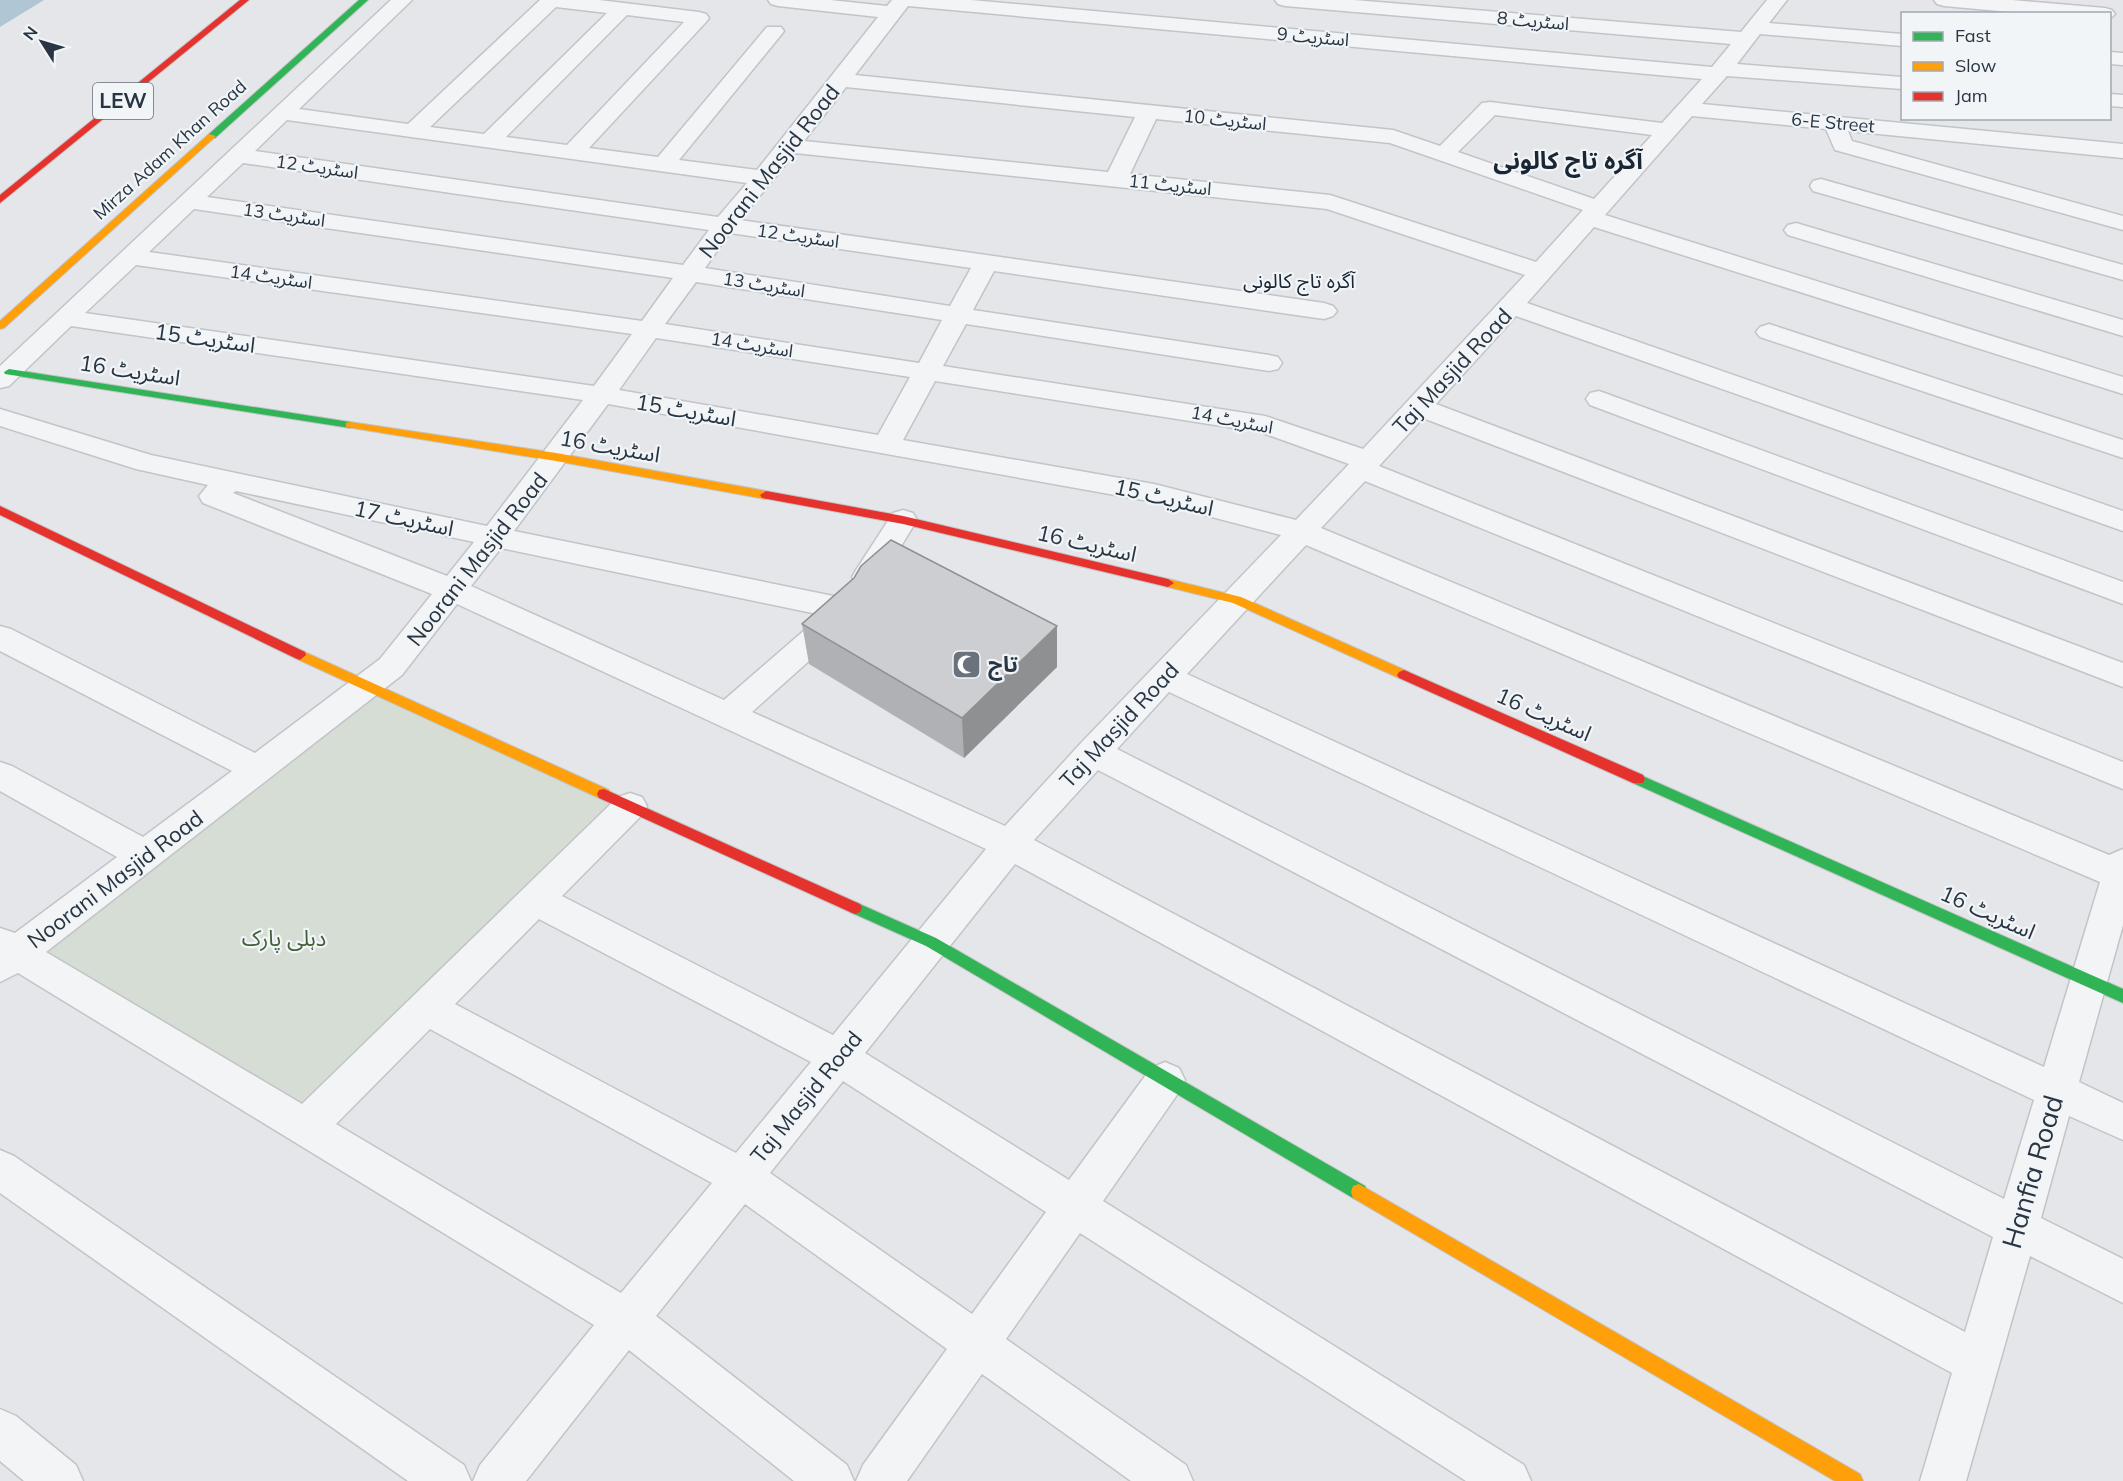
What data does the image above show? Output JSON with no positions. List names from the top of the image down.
{
  "streets": {
    "main road": ["LEW", "Mirza Adam Khan Road", "اسٹریٹ 16"],
    "street": [
      "اسٹریٹ 8",
      "اسٹریٹ 9",
      "اسٹریٹ 10",
      "6-E Street",
      "اسٹریٹ 12",
      "Noorani Masjid Road",
      "اسٹریٹ 11",
      "اسٹریٹ 13",
      "اسٹریٹ 14",
      "اسٹریٹ 15",
      "Taj Masjid Road",
      "اسٹریٹ 17",
      "Hanfia Road"
    ]
  },
  "crossings": [
    ["اسٹریٹ 8", "Taj Masjid Road"],
    ["اسٹریٹ 9", "Noorani Masjid Road"],
    ["اسٹریٹ 9", "Taj Masjid Road"],
    ["اسٹریٹ 10", "6-E Street"],
    ["اسٹریٹ 10", "Noorani Masjid Road"],
    ["اسٹریٹ 10", "Taj Masjid Road"],
    ["6-E Street", "Taj Masjid Road"],
    ["اسٹریٹ 12", "Noorani Masjid Road"],
    ["Noorani Masjid Road", "اسٹریٹ 11"],
    ["Noorani Masjid Road", "اسٹریٹ 13"],
    ["Noorani Masjid Road", "اسٹریٹ 14"],
    ["Noorani Masjid Road", "اسٹریٹ 15"],
    ["Noorani Masjid Road", "اسٹریٹ 16"],
    ["Noorani Masjid Road", "اسٹریٹ 17"],
    ["اسٹریٹ 11", "Taj Masjid Road"],
    ["اسٹریٹ 14", "Taj Masjid Road"],
    ["اسٹریٹ 15", "Taj Masjid Road"],
    ["اسٹریٹ 15", "Hanfia Road"],
    ["اسٹریٹ 16", "Taj Masjid Road"],
    ["اسٹریٹ 16", "Hanfia Road"]
  ],
  "districts": ["آگرہ تاج کالونی", "آگرہ تاج کالونی"],
  "parks": ["دہلی پارک"],
  "places": {
    "mosque": ["تاج"]
  },
  "legend": ["Fast", "Slow", "Jam"],
  "north": "top left"
}
